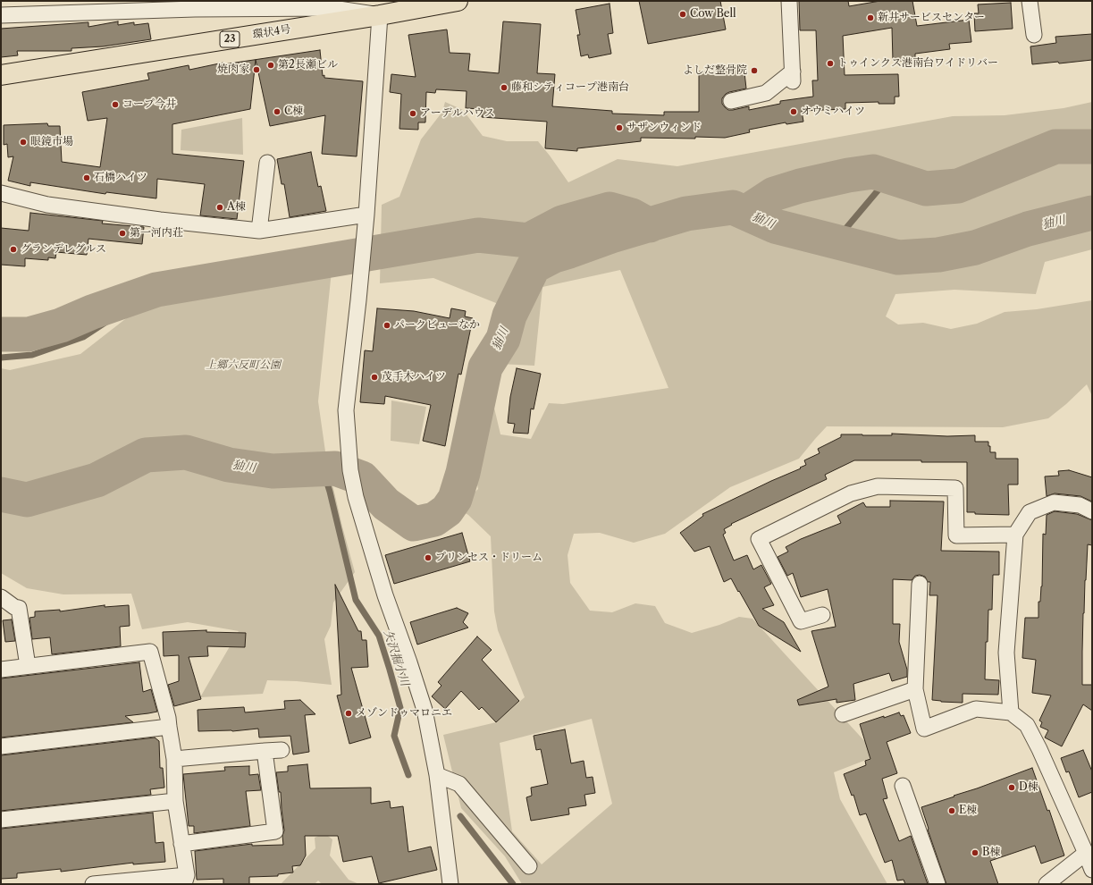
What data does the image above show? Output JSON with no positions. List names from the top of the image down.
{
  "streets": {
    "main road": ["環状4号", "23"]
  },
  "water": ["㹨川", "矢沢掘小川"],
  "parks": ["上郷六反町公園"],
  "places": [
    "Cow Bell",
    "新井サービスセンター",
    "トゥインクス港南台ワイドリバー",
    "第2長瀬ビル",
    "焼肉家",
    "よしだ整骨院",
    "藤和シティコープ港南台",
    "コープ今井",
    "C棟",
    "オウミハイツ",
    "アーデルハウス",
    "サザンウィンド",
    "眼鏡市場",
    "石橋ハイツ",
    "A棟",
    "第一河内荘",
    "グランデレグルス",
    "パークビューなか",
    "茂手木ハイツ",
    "プリンセス・ドリーム",
    "メゾンドゥマロニエ",
    "D棟",
    "E棟",
    "B棟"
  ]
}
